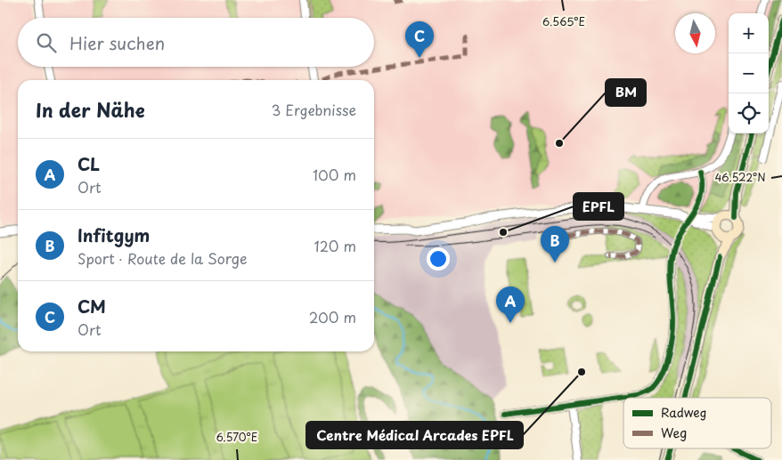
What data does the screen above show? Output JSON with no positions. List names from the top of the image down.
{
  "places": ["BM", "EPFL", "Centre Médical Arcades EPFL"],
  "legend": ["Radweg", "Weg"],
  "north": "bottom",
  "page": {
    "map_buttons": ["+", "−"],
    "search": "Hier suchen",
    "pins": ["C", "B", "A"],
    "heading": ["In der Nähe", "3 Ergebnisse"],
    "list": [
      {
        "mark": "A",
        "name": "CL",
        "note": "Ort",
        "value": "100 m"
      },
      {
        "mark": "B",
        "name": "Infitgym",
        "note": "Sport · Route de la Sorge",
        "value": "120 m"
      },
      {
        "mark": "C",
        "name": "CM",
        "note": "Ort",
        "value": "200 m"
      }
    ]
  },
  "coordinates": ["6.565°E", "46.522°N", "6.570°E"]
}
